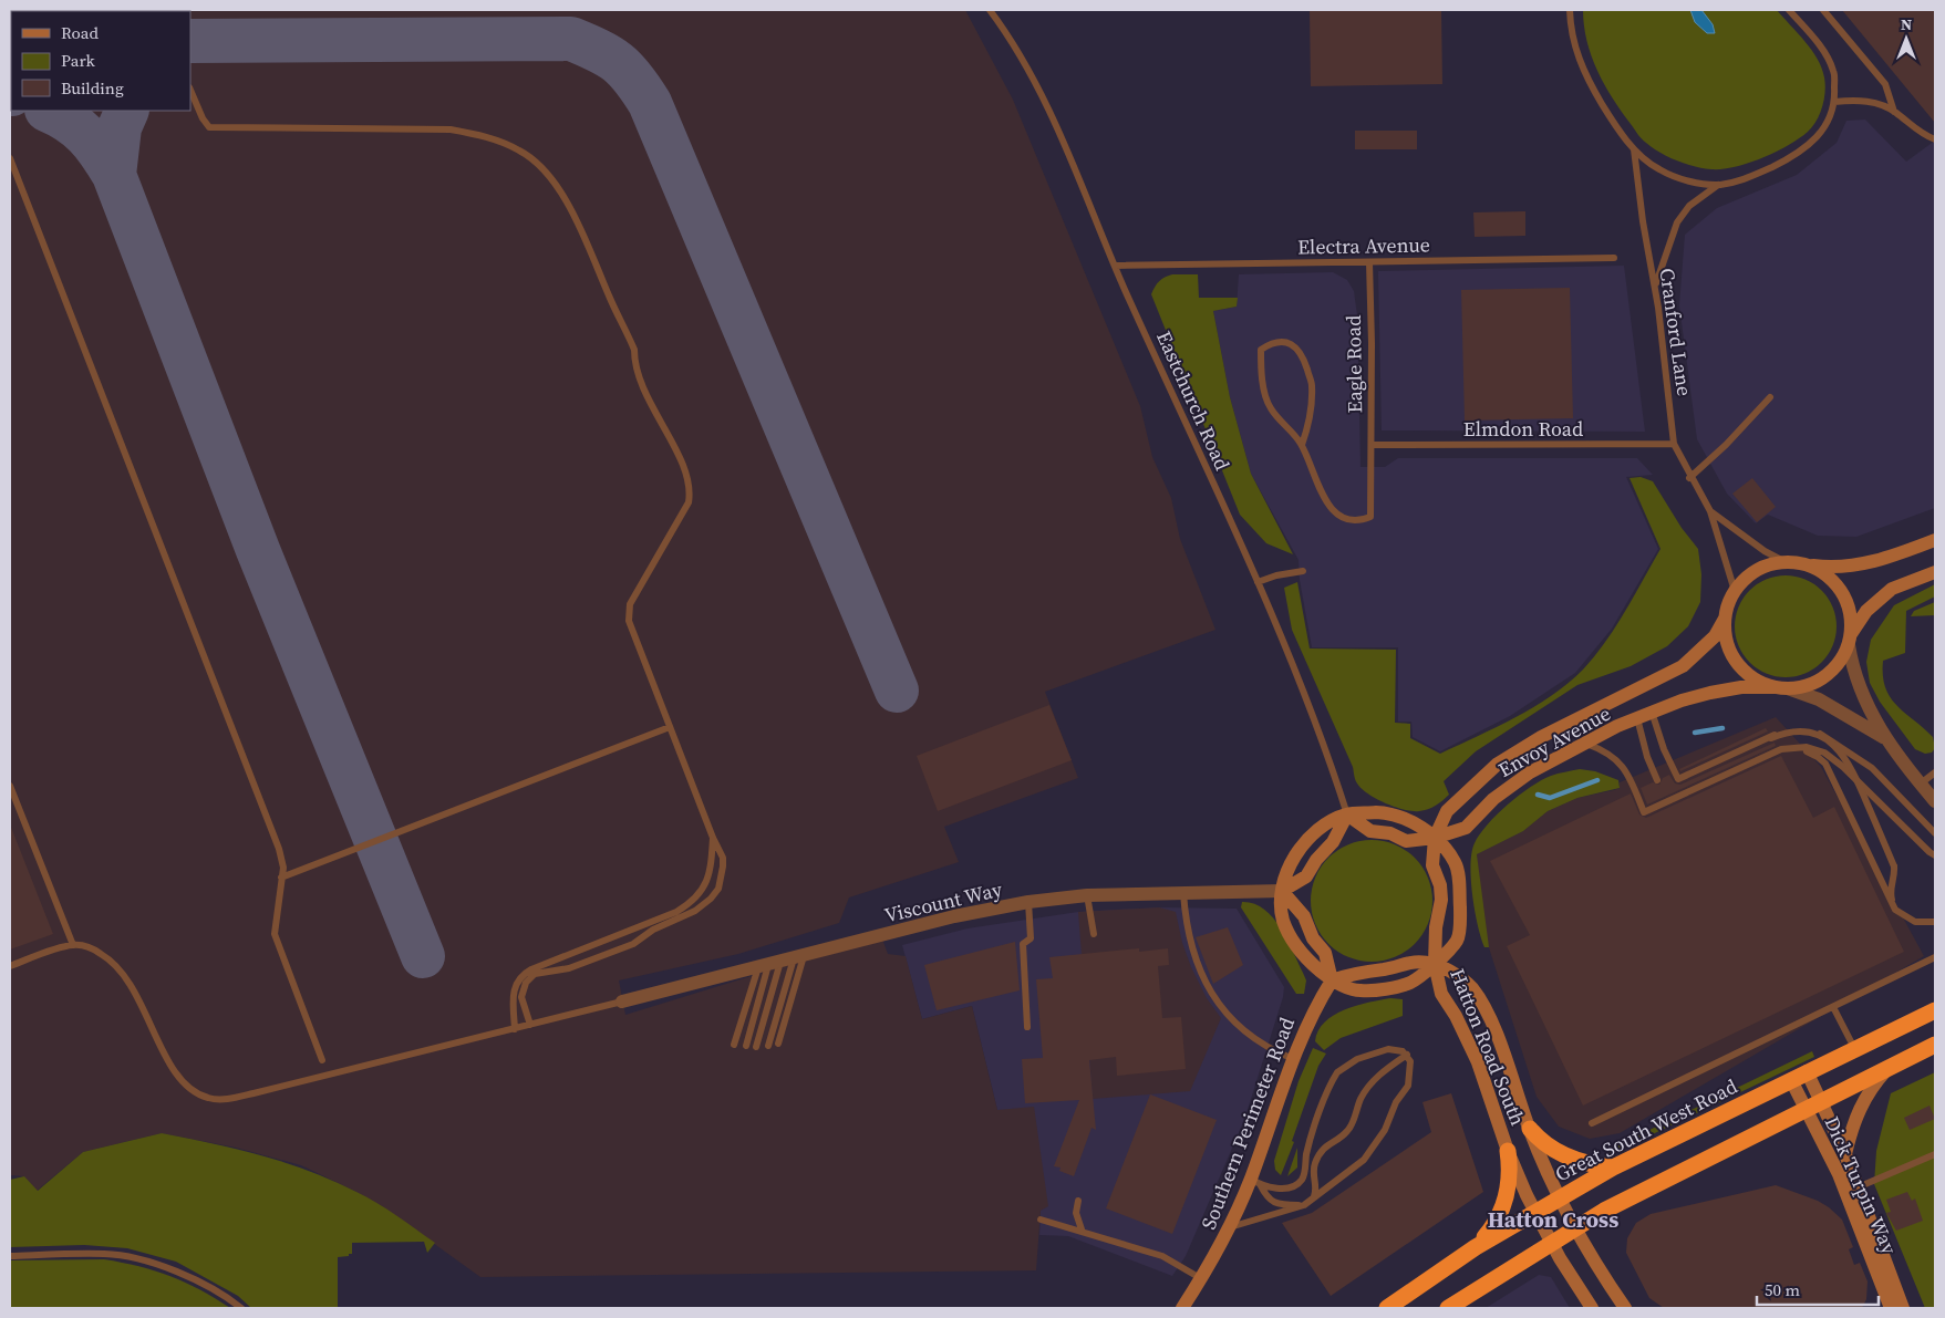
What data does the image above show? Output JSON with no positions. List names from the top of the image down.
{
  "streets": {
    "highway": ["Great South West Road"],
    "street": [
      "Envoy Avenue",
      "Viscount Way",
      "Hatton Road South",
      "Southern Perimeter Road",
      "Dick Turpin Way"
    ],
    "lane": [
      "Electra Avenue",
      "Cranford Lane",
      "Eagle Road",
      "Eastchurch Road",
      "Elmdon Road"
    ]
  },
  "crossings": [
    ["Electra Avenue", "Eagle Road"],
    ["Electra Avenue", "Eastchurch Road"],
    ["Cranford Lane", "Elmdon Road"],
    ["Cranford Lane", "Envoy Avenue"],
    ["Eagle Road", "Elmdon Road"],
    ["Hatton Road South", "Great South West Road"],
    ["Great South West Road", "Dick Turpin Way"]
  ],
  "districts": ["Hatton Cross"],
  "legend": ["Road", "Park", "Building"],
  "scale_bar": "50 m",
  "north": "top"
}
